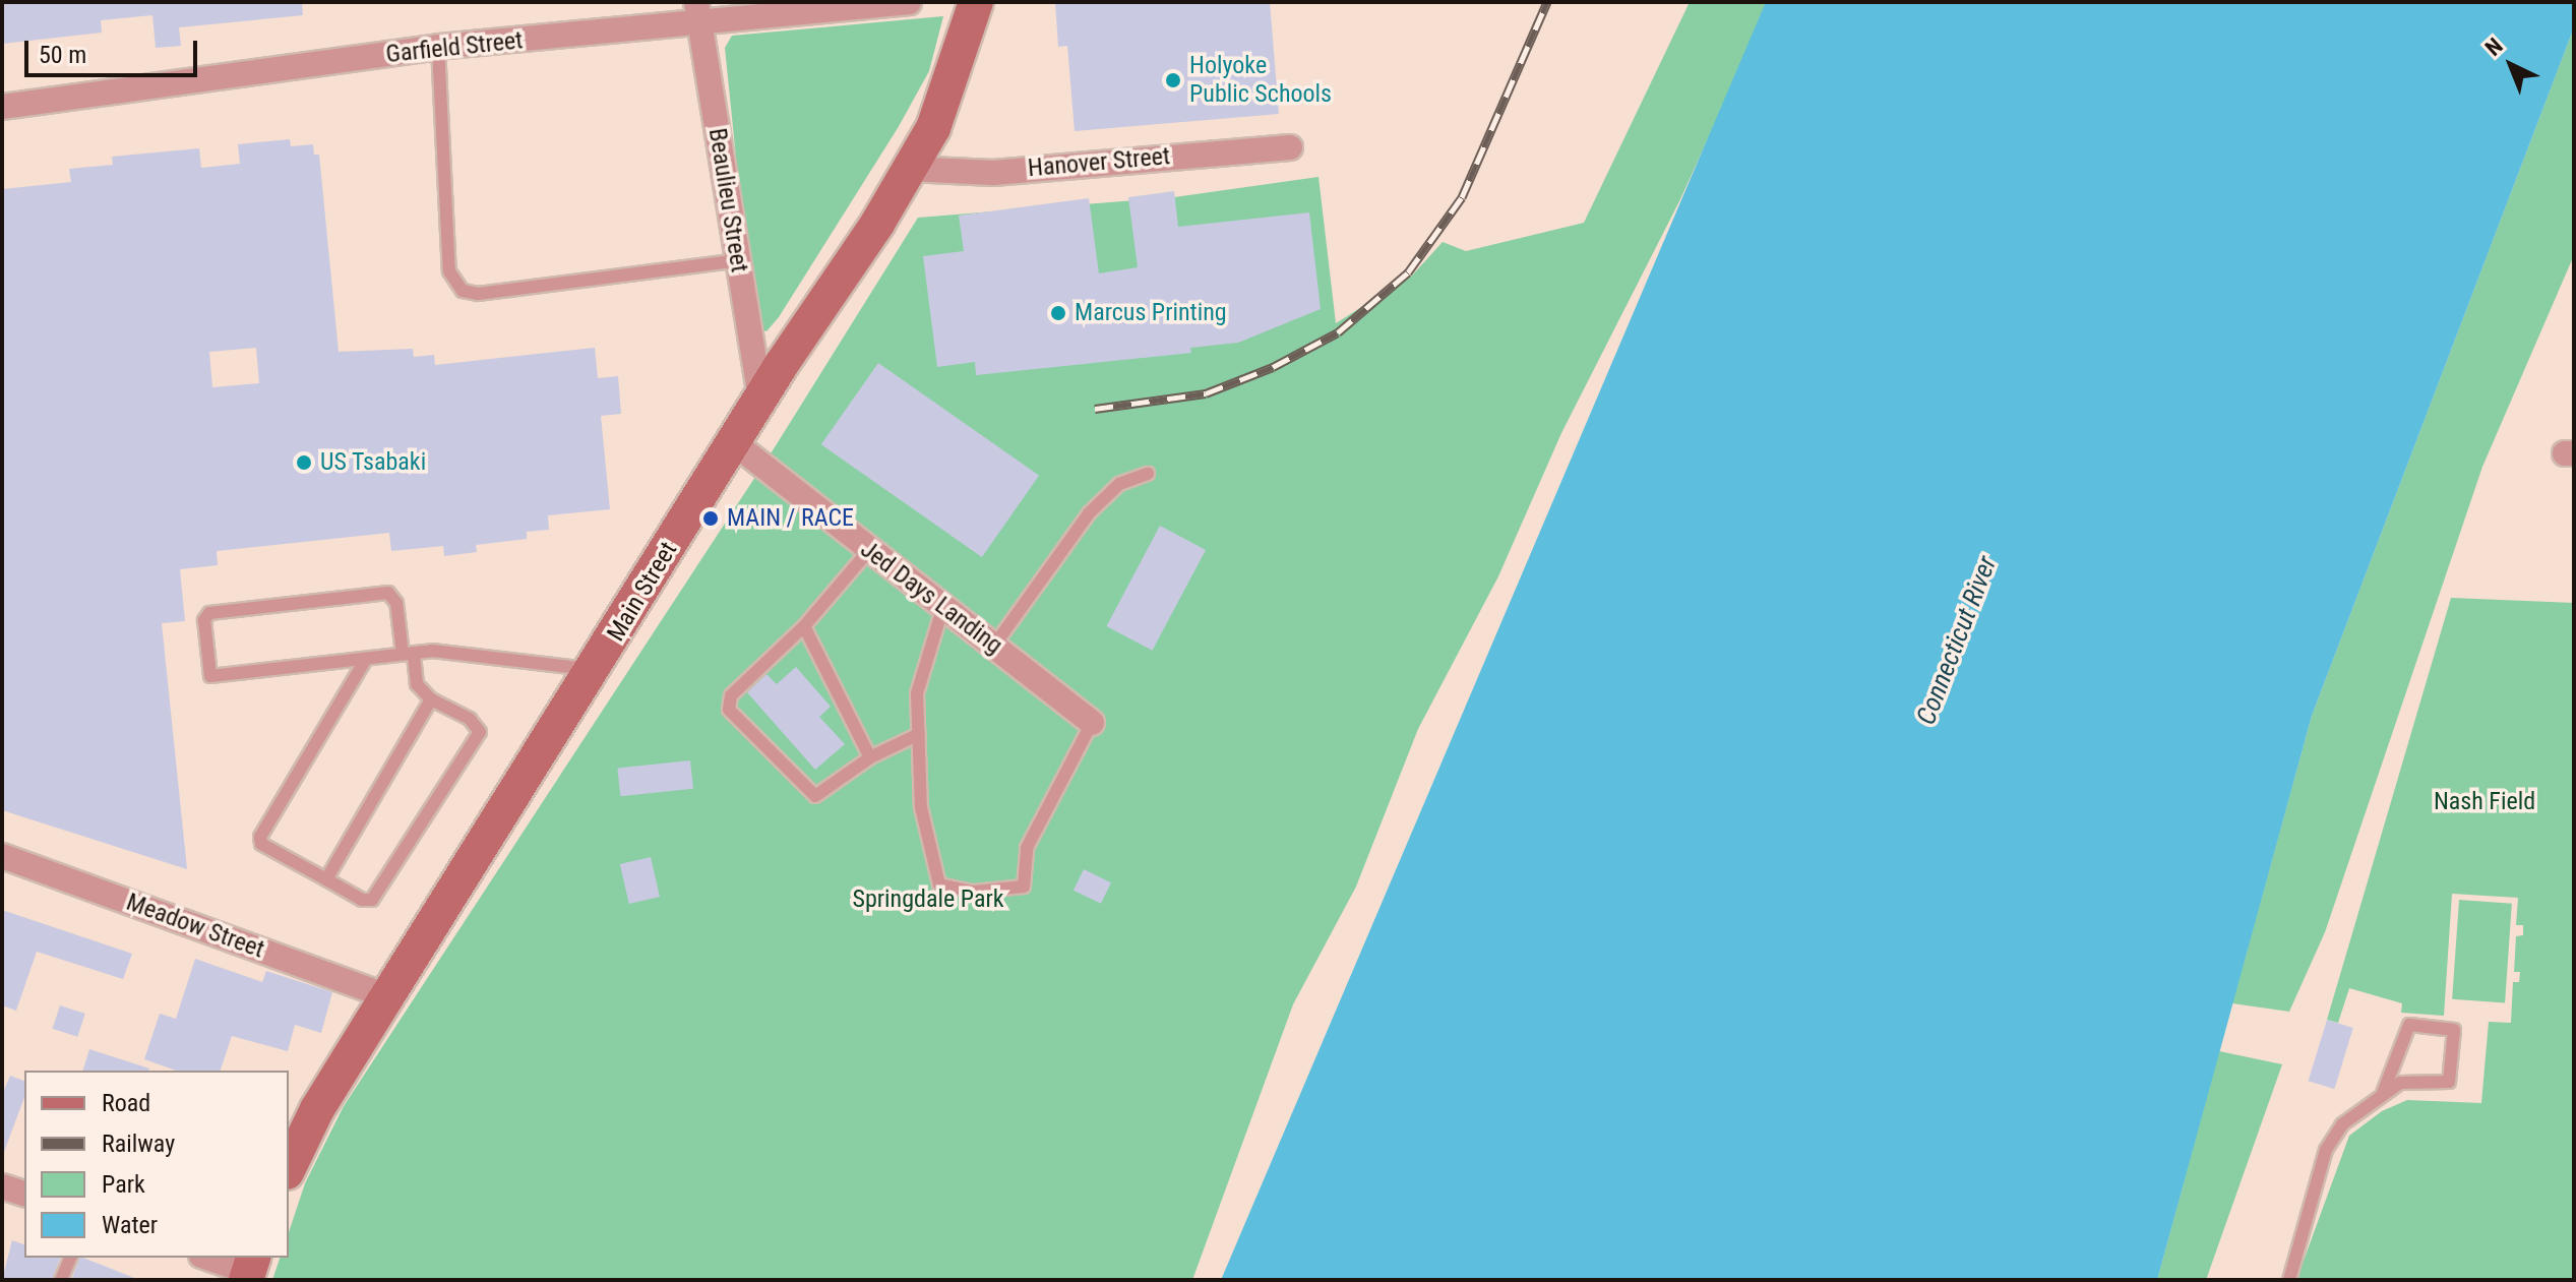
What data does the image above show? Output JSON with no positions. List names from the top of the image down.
{
  "streets": {
    "main road": ["Main Street"],
    "street": [
      "Garfield Street",
      "Hanover Street",
      "Beaulieu Street",
      "Jed Days Landing",
      "Meadow Street"
    ]
  },
  "crossings": [
    ["Garfield Street", "Beaulieu Street"],
    ["Hanover Street", "Main Street"],
    ["Beaulieu Street", "Main Street"],
    ["Main Street", "Jed Days Landing"],
    ["Main Street", "Meadow Street"]
  ],
  "water": ["Connecticut River"],
  "parks": ["Nash Field", "Springdale Park"],
  "places": [
    "Holyoke Public Schools",
    "Marcus Printing",
    "US Tsabaki",
    "MAIN / RACE"
  ],
  "legend": [
    "Road",
    "Railway",
    "Park",
    "Water"
  ],
  "scale_bar": "50 m",
  "north": "top left"
}
